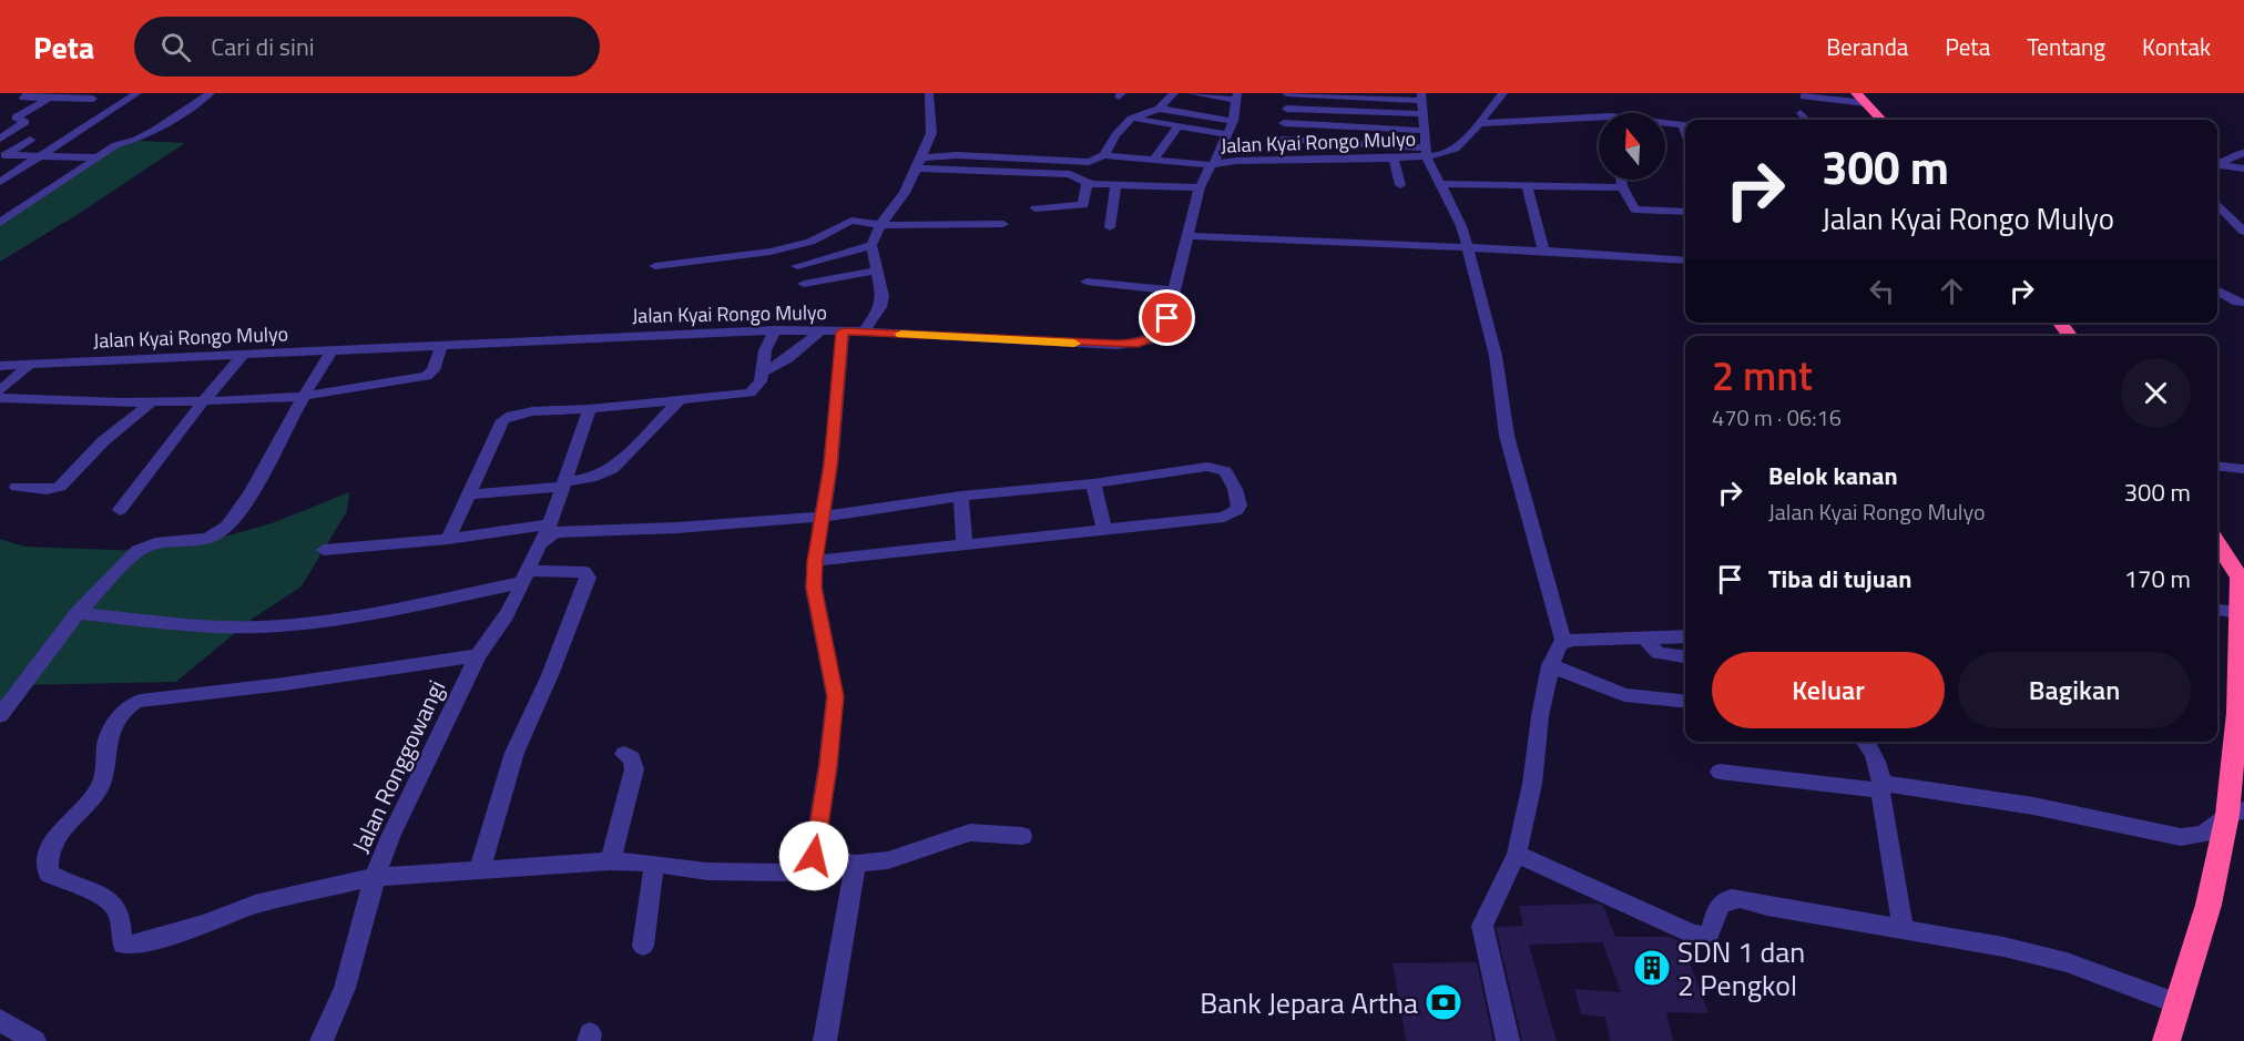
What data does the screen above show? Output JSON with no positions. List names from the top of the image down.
{
  "streets": {
    "street": ["Jalan Kyai Rongo Mulyo", "Jalan Ronggowangi"]
  },
  "places": {
    "building": ["SDN 1 dan 2 Pengkol"],
    "bank": ["Bank Jepara Artha"]
  },
  "north": "top",
  "page": {
    "header": "Peta",
    "search": "Cari di sini",
    "nav": [
      "Beranda",
      "Peta",
      "Tentang",
      "Kontak"
    ],
    "turn": ["300 m", "Jalan Kyai Rongo Mulyo"],
    "heading": ["2 mnt", "470 m · 06:16"],
    "list": [
      {
        "name": "Belok kanan",
        "note": "Jalan Kyai Rongo Mulyo",
        "value": "300 m"
      },
      {
        "name": "Tiba di tujuan",
        "value": "170 m"
      }
    ],
    "buttons": ["Keluar", "Bagikan"]
  }
}
